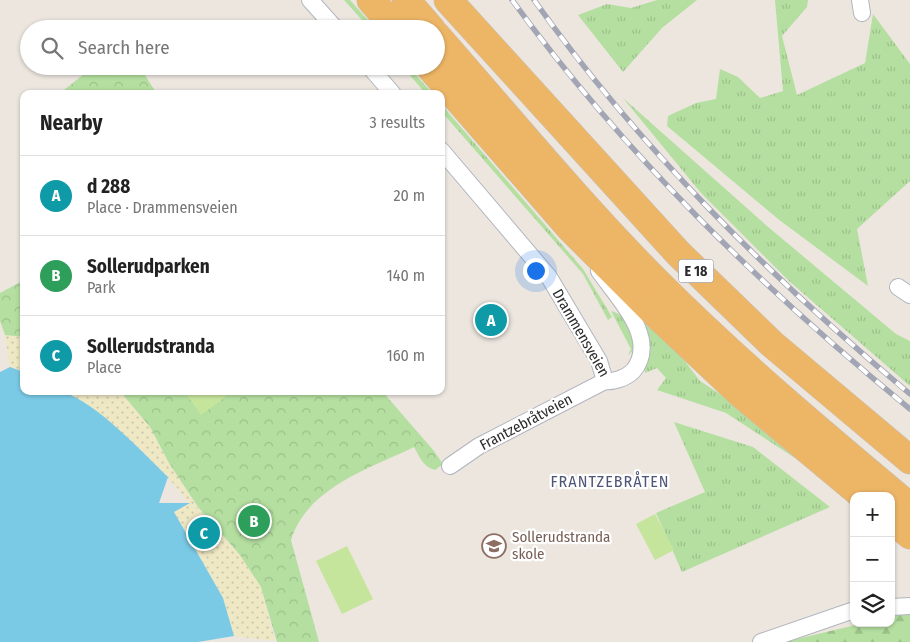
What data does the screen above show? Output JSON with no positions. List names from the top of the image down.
{
  "streets": {
    "highway": ["E 18"],
    "street": ["Drammensveien", "Frantzebråtveien"]
  },
  "crossings": [
    ["Drammensveien", "Frantzebråtveien"]
  ],
  "districts": ["FRANTZEBRÅTEN"],
  "places": {
    "school or university": ["Sollerudstranda skole"]
  },
  "page": {
    "search": "Search here",
    "heading": ["Nearby", "3 results"],
    "list": [
      {
        "mark": "A",
        "name": "d 288",
        "note": "Place · Drammensveien",
        "value": "20 m"
      },
      {
        "mark": "B",
        "name": "Sollerudparken",
        "note": "Park",
        "value": "140 m"
      },
      {
        "mark": "C",
        "name": "Sollerudstranda",
        "note": "Place",
        "value": "160 m"
      }
    ],
    "pins": ["A", "B", "C"],
    "map_buttons": ["+", "−"]
  }
}
